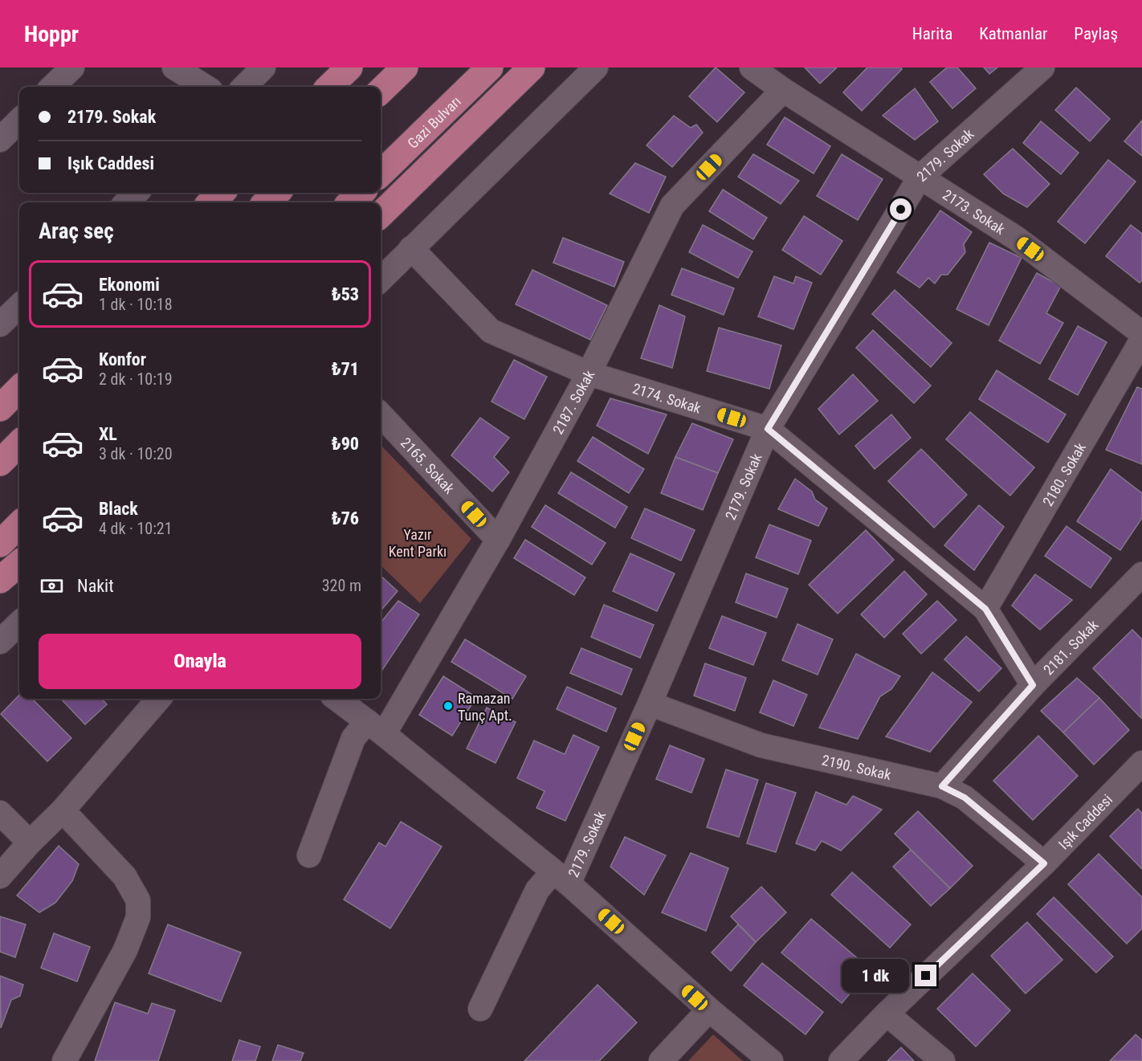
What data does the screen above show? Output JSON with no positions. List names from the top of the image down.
{
  "streets": {
    "highway": ["Gazi Bulvarı"],
    "street": [
      "2179. Sokak",
      "2173. Sokak",
      "2174. Sokak",
      "2187. Sokak",
      "2165. Sokak",
      "2180. Sokak",
      "2181. Sokak",
      "2190. Sokak",
      "Işık Caddesi"
    ]
  },
  "crossings": [
    ["2179. Sokak", "2173. Sokak"],
    ["2179. Sokak", "2174. Sokak"],
    ["2179. Sokak", "2190. Sokak"],
    ["2173. Sokak", "2187. Sokak"],
    ["2174. Sokak", "2187. Sokak"],
    ["2174. Sokak", "2180. Sokak"],
    ["2174. Sokak", "2181. Sokak"],
    ["2187. Sokak", "2165. Sokak"],
    ["2181. Sokak", "2190. Sokak"],
    ["2190. Sokak", "Işık Caddesi"]
  ],
  "parks": ["Yazır Kent Parkı"],
  "places": ["Ramazan Tunç Apt."],
  "page": {
    "header": "Hoppr",
    "nav": ["Harita", "Katmanlar", "Paylaş"],
    "banner": ["2179. Sokak", "Işık Caddesi"],
    "heading": "Araç seç",
    "list": [
      {
        "name": "Ekonomi",
        "note": "1 dk · 10:18",
        "value": "₺53"
      },
      {
        "name": "Konfor",
        "note": "2 dk · 10:19",
        "value": "₺71"
      },
      {
        "name": "XL",
        "note": "3 dk · 10:20",
        "value": "₺90"
      },
      {
        "name": "Black",
        "note": "4 dk · 10:21",
        "value": "₺76"
      }
    ],
    "pay": ["Nakit", "320 m"],
    "buttons": "Onayla",
    "bubble": "1 dk"
  }
}
